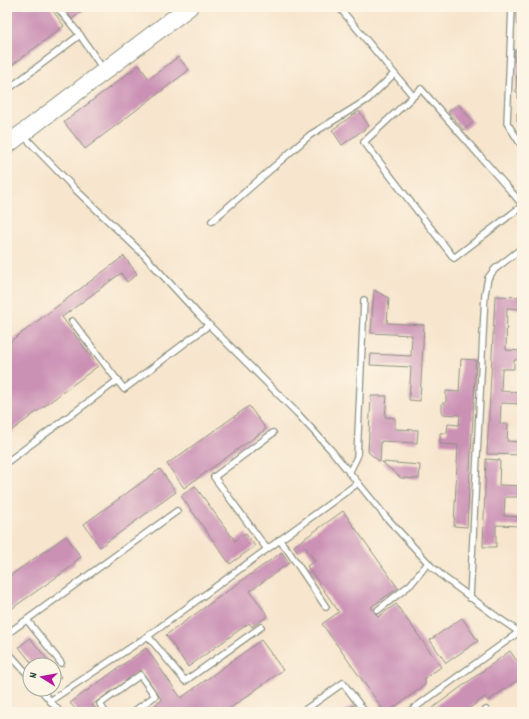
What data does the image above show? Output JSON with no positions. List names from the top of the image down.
{
  "north": "left"
}
